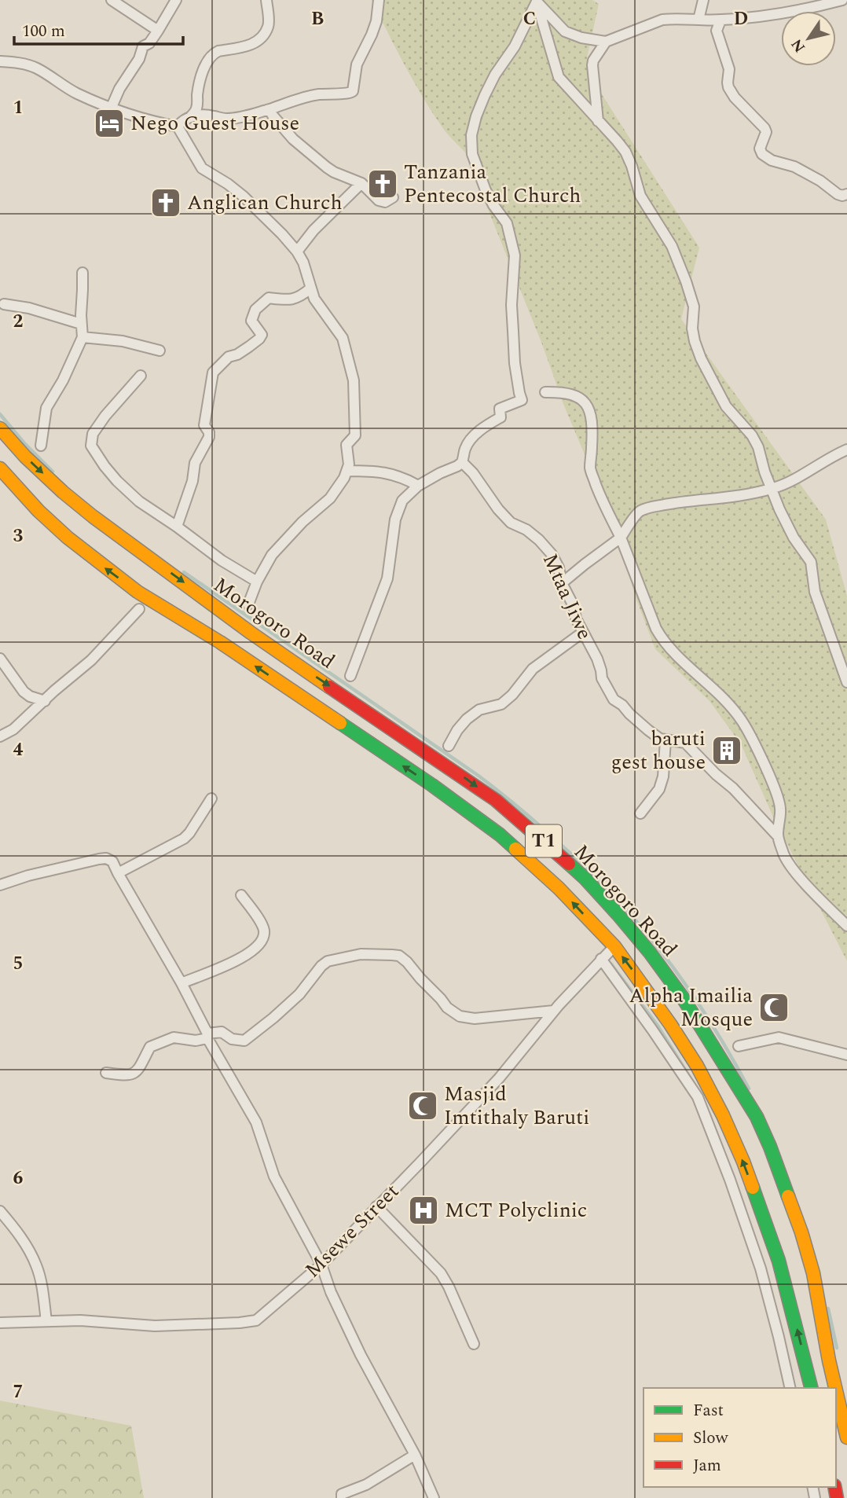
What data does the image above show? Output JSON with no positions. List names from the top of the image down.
{
  "streets": {
    "highway": ["Morogoro Road", "T1"],
    "street": ["Mtaa Jiwe", "Msewe Street"]
  },
  "crossings": [
    ["Morogoro Road", "Msewe Street"]
  ],
  "places": {
    "hotel": ["Nego Guest House"],
    "church": ["Tanzania Pentecostal Church", "Anglican Church"],
    "building": ["baruti gest house"],
    "mosque": ["Alpha Imailia Mosque", "Masjid Imtithaly Baruti"],
    "hospital": ["MCT Polyclinic"]
  },
  "legend": ["Fast", "Slow", "Jam"],
  "scale_bar": "100 m",
  "north": "bottom left",
  "grid": {
    "columns": ["B", "C", "D"],
    "rows": [
      "1",
      "2",
      "3",
      "4",
      "5",
      "6",
      "7"
    ]
  }
}
